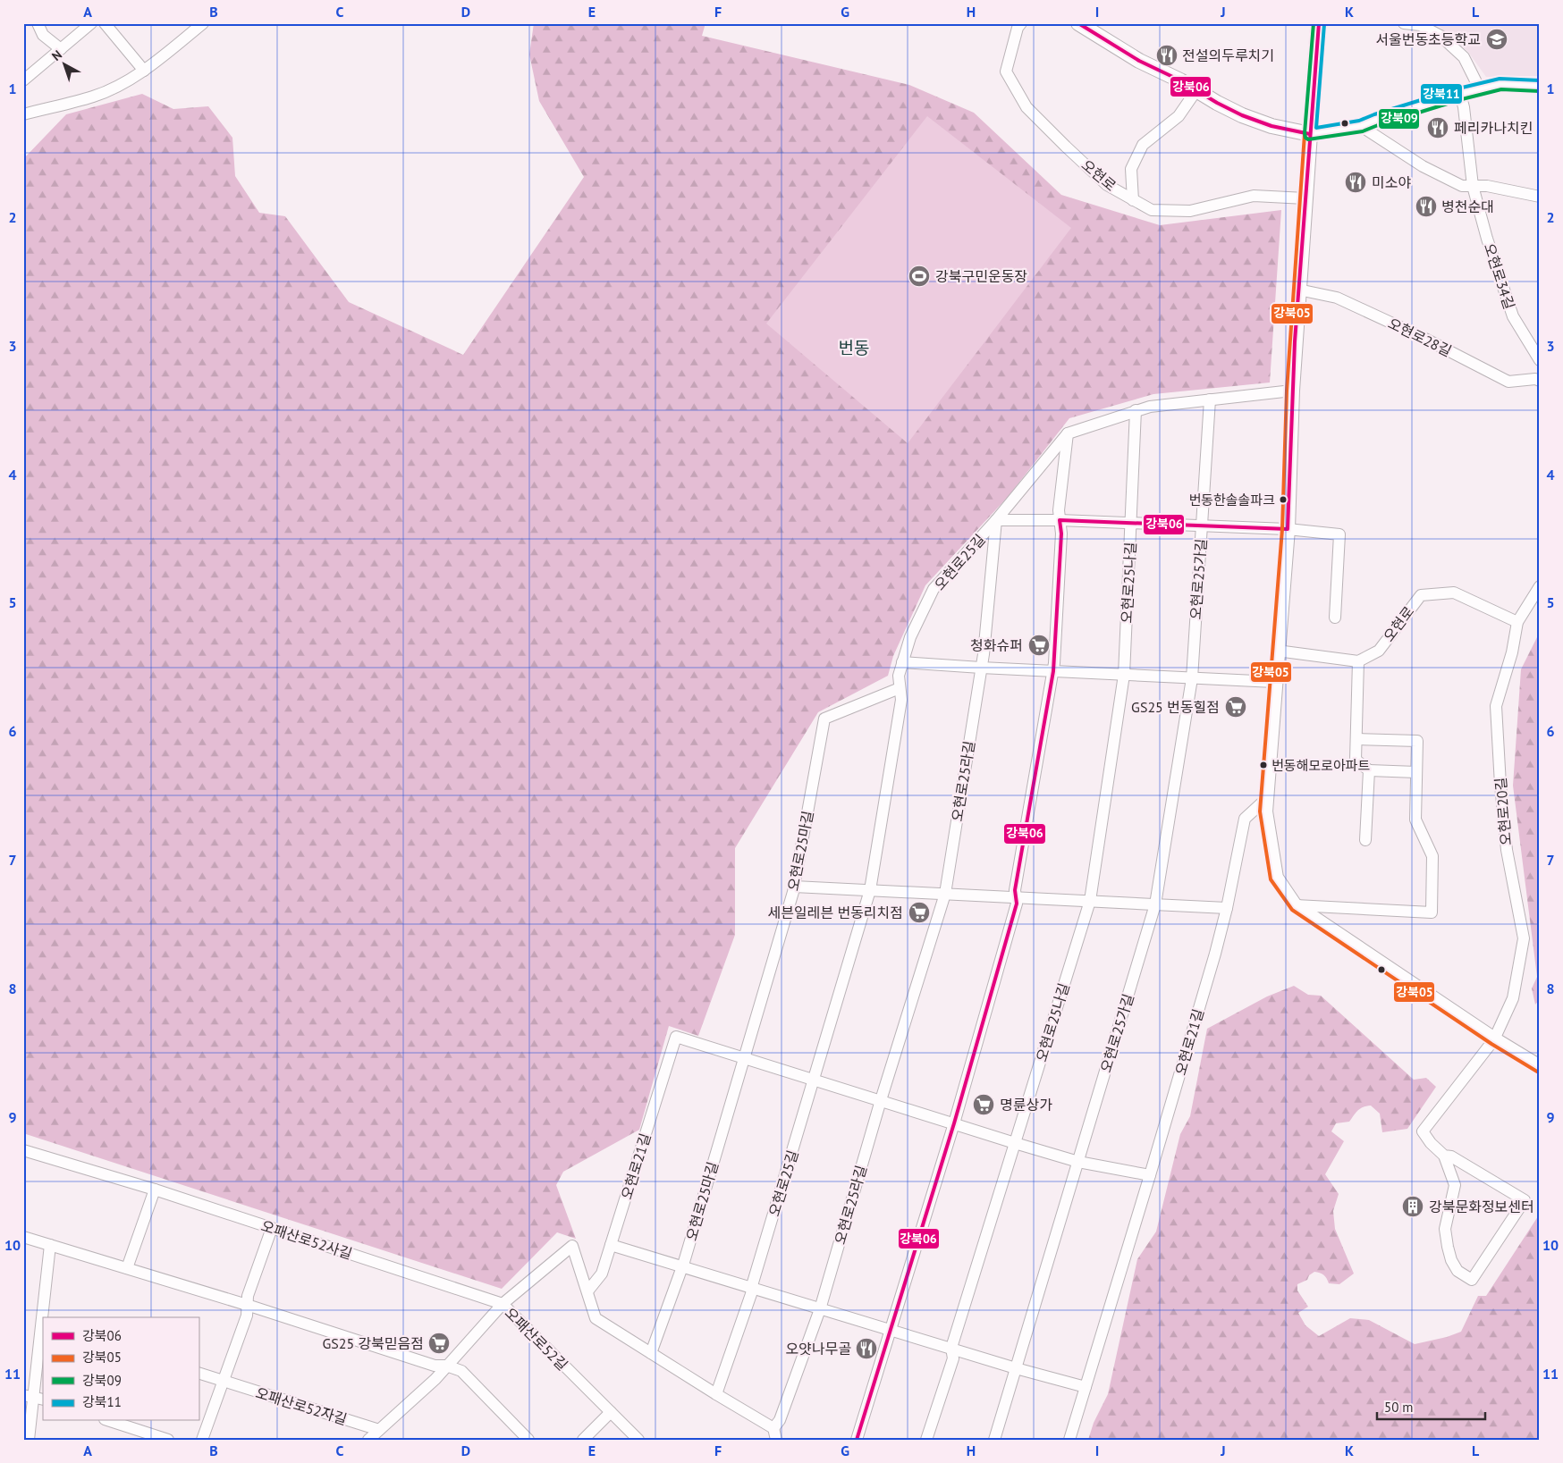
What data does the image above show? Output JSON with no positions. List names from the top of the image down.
{
  "streets": {
    "street": [
      "오현로",
      "오현로34길",
      "오현로28길",
      "오현로25길",
      "오현로25가길",
      "오현로25나길",
      "오현로25라길",
      "오현로20길",
      "오현로25마길",
      "오현로21길",
      "오패산로52사길",
      "오패산로52길",
      "오패산로52자길"
    ]
  },
  "crossings": [
    ["오현로", "오현로20길"],
    ["오현로25길", "오현로25라길"],
    ["오현로25길", "오현로25마길"],
    ["오현로25마길", "오현로21길"],
    ["오패산로52사길", "오패산로52길"],
    ["오패산로52길", "오패산로52자길"]
  ],
  "districts": ["번동"],
  "places": {
    "school or university": ["서울번동초등학교"],
    "restaurant": [
      "전설의두루치기",
      "페리카나치킨",
      "미소야",
      "병천순대",
      "오얏나무골"
    ],
    "sports": ["강북구민운동장"],
    "other": ["번동한솔솔파크", "번동해모로아파트"],
    "supermarket": [
      "청화슈퍼",
      "GS25 번동힐점",
      "세븐일레븐 번동리치점",
      "명륜상가",
      "GS25 강북믿음점"
    ],
    "building": ["강북문화정보센터"]
  },
  "lines": [
    "transit line 강북06",
    "transit line 강북09",
    "transit line 강북11",
    "transit line 강북05"
  ],
  "legend": [
    "강북06",
    "강북05",
    "강북09",
    "강북11"
  ],
  "scale_bar": "50 m",
  "north": "top left",
  "grid": {
    "columns": [
      "A",
      "B",
      "C",
      "D",
      "E",
      "F",
      "G",
      "H",
      "I",
      "J",
      "K",
      "L"
    ],
    "rows": [
      "1",
      "2",
      "3",
      "4",
      "5",
      "6",
      "7",
      "8",
      "9",
      "10",
      "11"
    ]
  }
}
